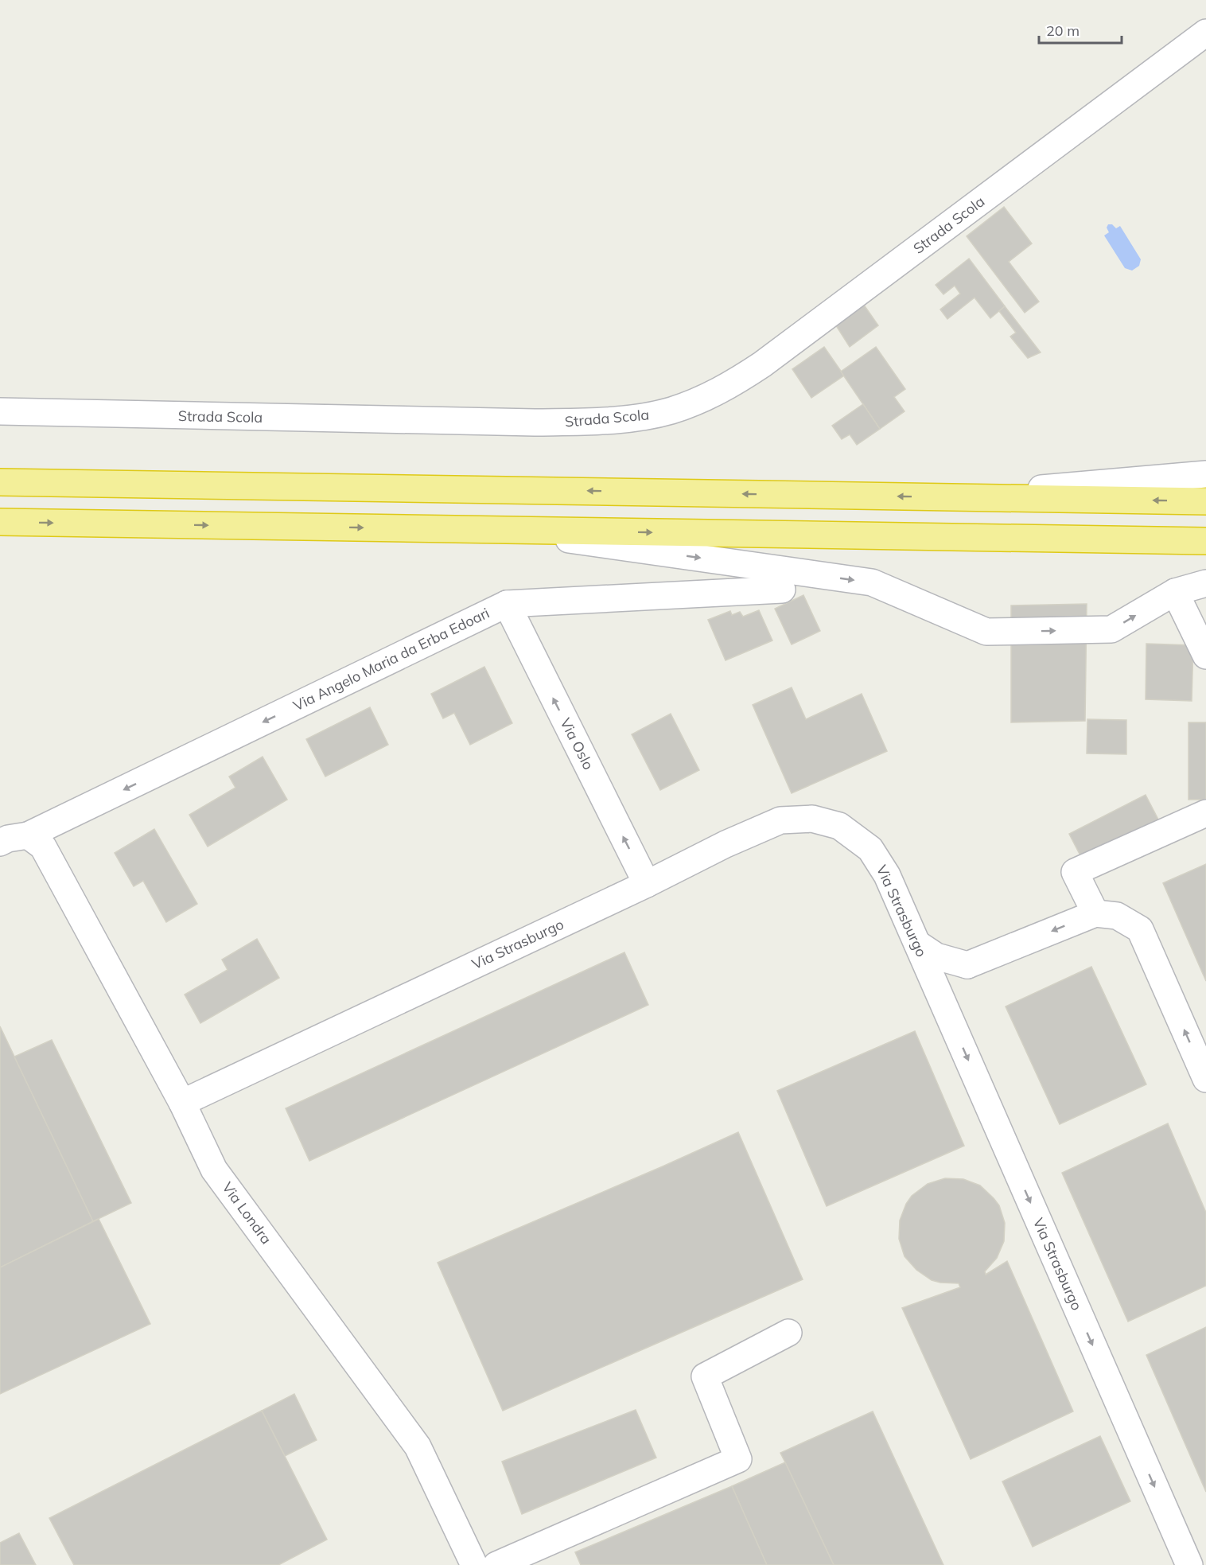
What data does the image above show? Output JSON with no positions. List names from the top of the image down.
{
  "streets": {
    "street": [
      "Strada Scola",
      "Via Angelo Maria da Erba Edoari",
      "Via Oslo",
      "Via Strasburgo",
      "Via Londra"
    ]
  },
  "crossings": [
    ["Via Angelo Maria da Erba Edoari", "Via Oslo"],
    ["Via Angelo Maria da Erba Edoari", "Via Londra"],
    ["Via Oslo", "Via Strasburgo"],
    ["Via Strasburgo", "Via Londra"]
  ],
  "one_way": ["Via Angelo Maria da Erba Edoari", "Via Oslo", "Via Strasburgo"],
  "scale_bar": "20 m"
}
